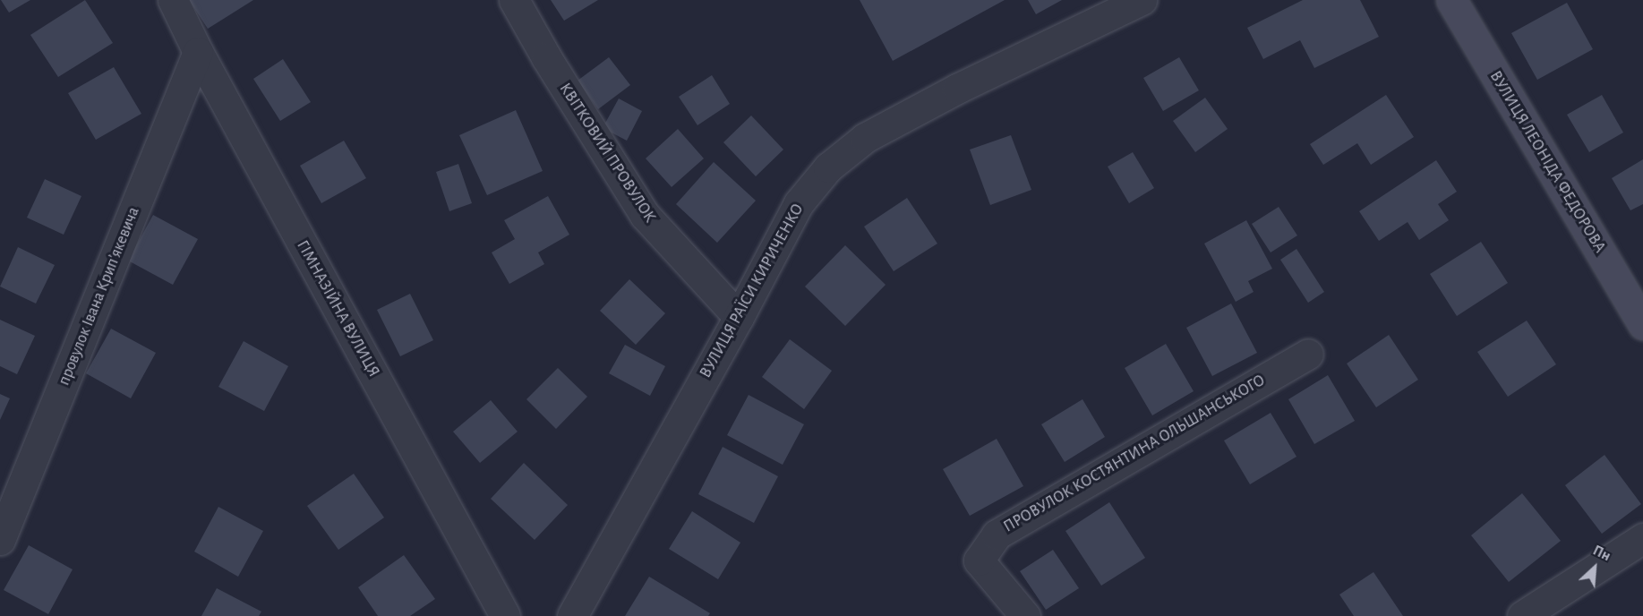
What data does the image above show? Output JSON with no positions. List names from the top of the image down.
{
  "streets": {
    "street": [
      "КВІТКОВИЙ ПРОВУЛОК",
      "ВУЛИЦЯ ЛЕОНІДА ФЕДОРОВА",
      "ВУЛИЦЯ РАЇСИ КИРИЧЕНКО",
      "провулок Івана Крипʼякевича",
      "ГІМНАЗІЙНА ВУЛИЦЯ",
      "ПРОВУЛОК КОСТЯНТИНА ОЛЬШАНСЬКОГО"
    ]
  },
  "crossings": [
    ["КВІТКОВИЙ ПРОВУЛОК", "ВУЛИЦЯ РАЇСИ КИРИЧЕНКО"],
    ["провулок Івана Крипʼякевича", "ГІМНАЗІЙНА ВУЛИЦЯ"]
  ],
  "north": "top right"
}
